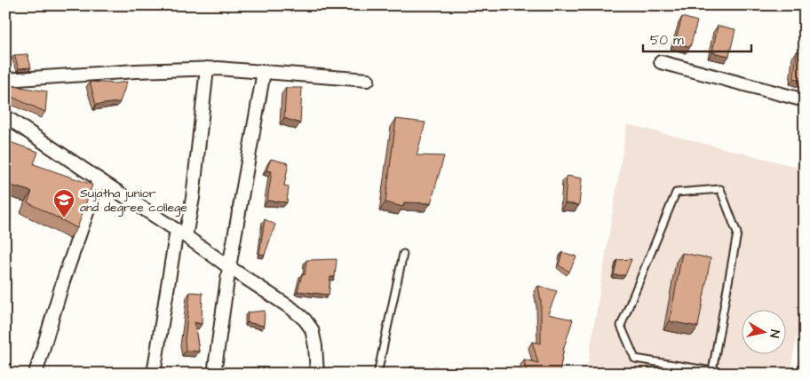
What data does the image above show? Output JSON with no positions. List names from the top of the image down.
{
  "places": {
    "school or university": ["Sujatha junior and degree college"]
  },
  "scale_bar": "50 m",
  "north": "right"
}
